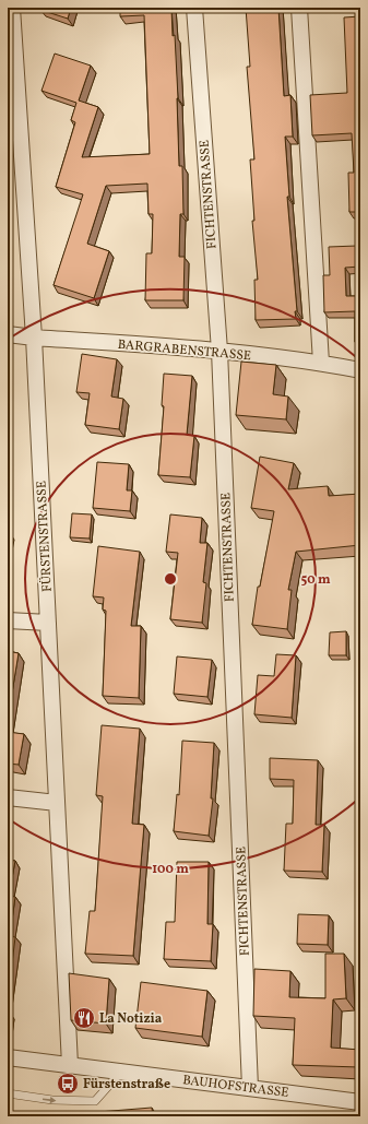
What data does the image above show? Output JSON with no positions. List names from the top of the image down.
{
  "streets": {
    "street": [
      "FICHTENSTRASSE",
      "BARGRABENSTRASSE",
      "FÜRSTENSTRASSE",
      "BAUHOFSTRASSE"
    ]
  },
  "crossings": [
    ["FICHTENSTRASSE", "BARGRABENSTRASSE"],
    ["FICHTENSTRASSE", "BAUHOFSTRASSE"],
    ["BARGRABENSTRASSE", "FÜRSTENSTRASSE"],
    ["FÜRSTENSTRASSE", "BAUHOFSTRASSE"]
  ],
  "places": {
    "restaurant": ["La Notizia"],
    "bus stop": ["Fürstenstraße"]
  },
  "rings": ["50 m", "100 m"]
}
